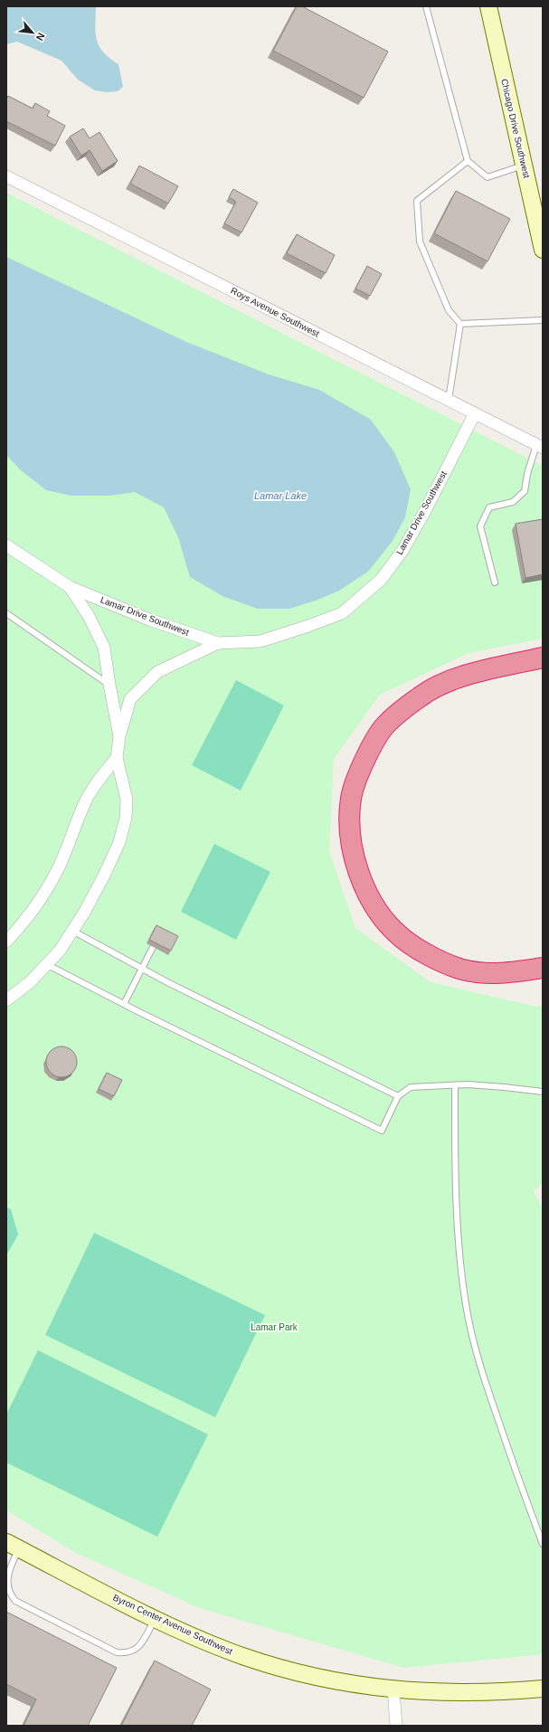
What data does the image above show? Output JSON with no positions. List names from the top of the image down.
{
  "streets": {
    "main road": ["Chicago Drive Southwest", "Byron Center Avenue Southwest"],
    "street": ["Roys Avenue Southwest", "Lamar Drive Southwest"]
  },
  "crossings": [
    ["Roys Avenue Southwest", "Lamar Drive Southwest"]
  ],
  "water": ["Lamar Lake"],
  "parks": ["Lamar Park"],
  "north": "bottom right"
}
